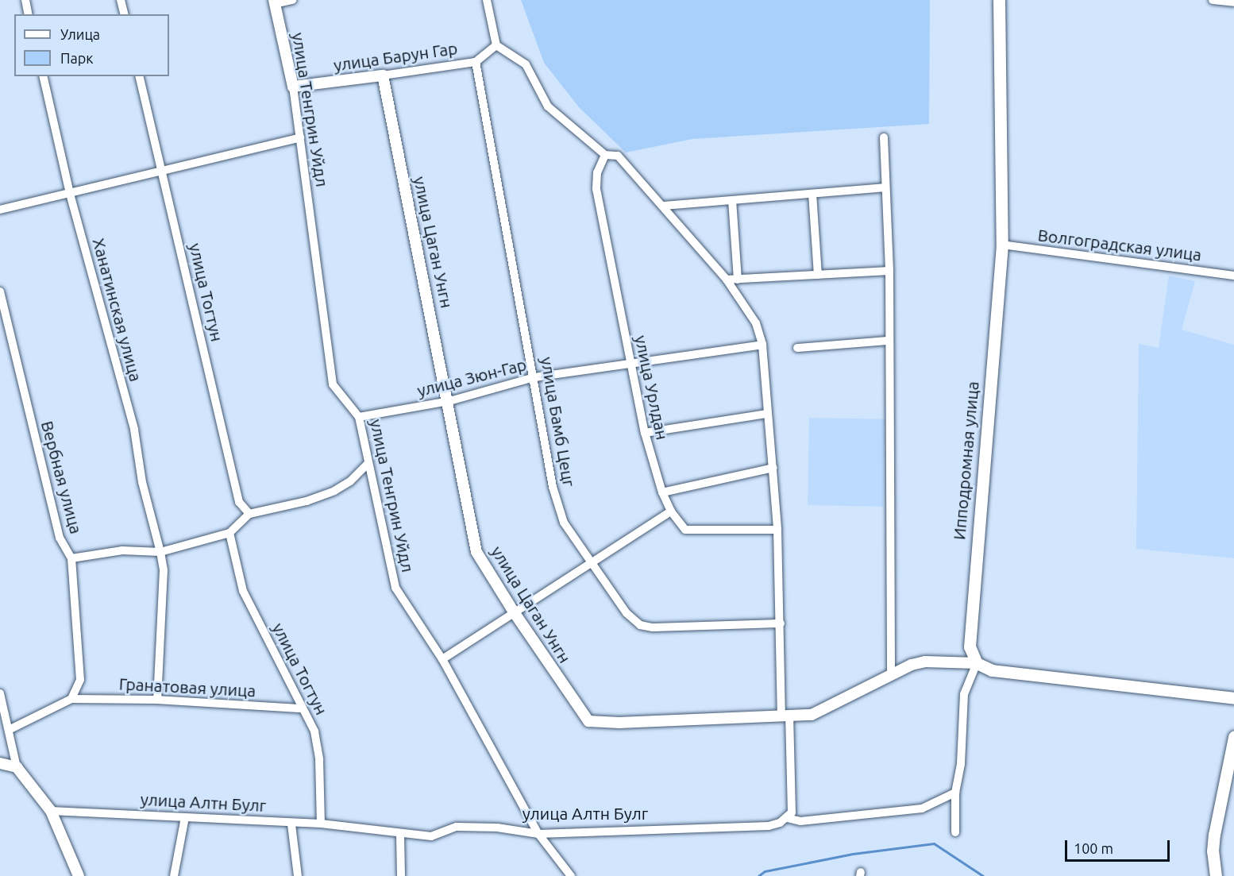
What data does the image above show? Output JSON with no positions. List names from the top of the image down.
{
  "streets": {
    "main road": ["Ипподромная улица"],
    "street": [
      "улица Барун Гар",
      "улица Тенгрин Уйдл",
      "улица Цаган Унгн",
      "Волгоградская улица",
      "улица Тогтун",
      "Ханатинская улица",
      "улица Зюн-Гар",
      "улица Урлдан",
      "улица Бамб Цецг",
      "Вербная улица",
      "Гранатовая улица",
      "улица Алтн Булг"
    ]
  },
  "crossings": [
    ["улица Барун Гар", "улица Тенгрин Уйдл"],
    ["улица Барун Гар", "улица Цаган Унгн"],
    ["улица Барун Гар", "улица Бамб Цецг"],
    ["улица Тенгрин Уйдл", "улица Зюн-Гар"],
    ["улица Тенгрин Уйдл", "улица Алтн Булг"],
    ["улица Цаган Унгн", "улица Зюн-Гар"],
    ["улица Цаган Унгн", "Ипподромная улица"],
    ["Волгоградская улица", "Ипподромная улица"],
    ["улица Тогтун", "Гранатовая улица"],
    ["улица Тогтун", "улица Алтн Булг"],
    ["Ханатинская улица", "Гранатовая улица"],
    ["улица Зюн-Гар", "улица Урлдан"],
    ["улица Зюн-Гар", "улица Бамб Цецг"],
    ["Вербная улица", "Гранатовая улица"]
  ],
  "legend": ["Улица", "Парк"],
  "scale_bar": "100 m"
}
